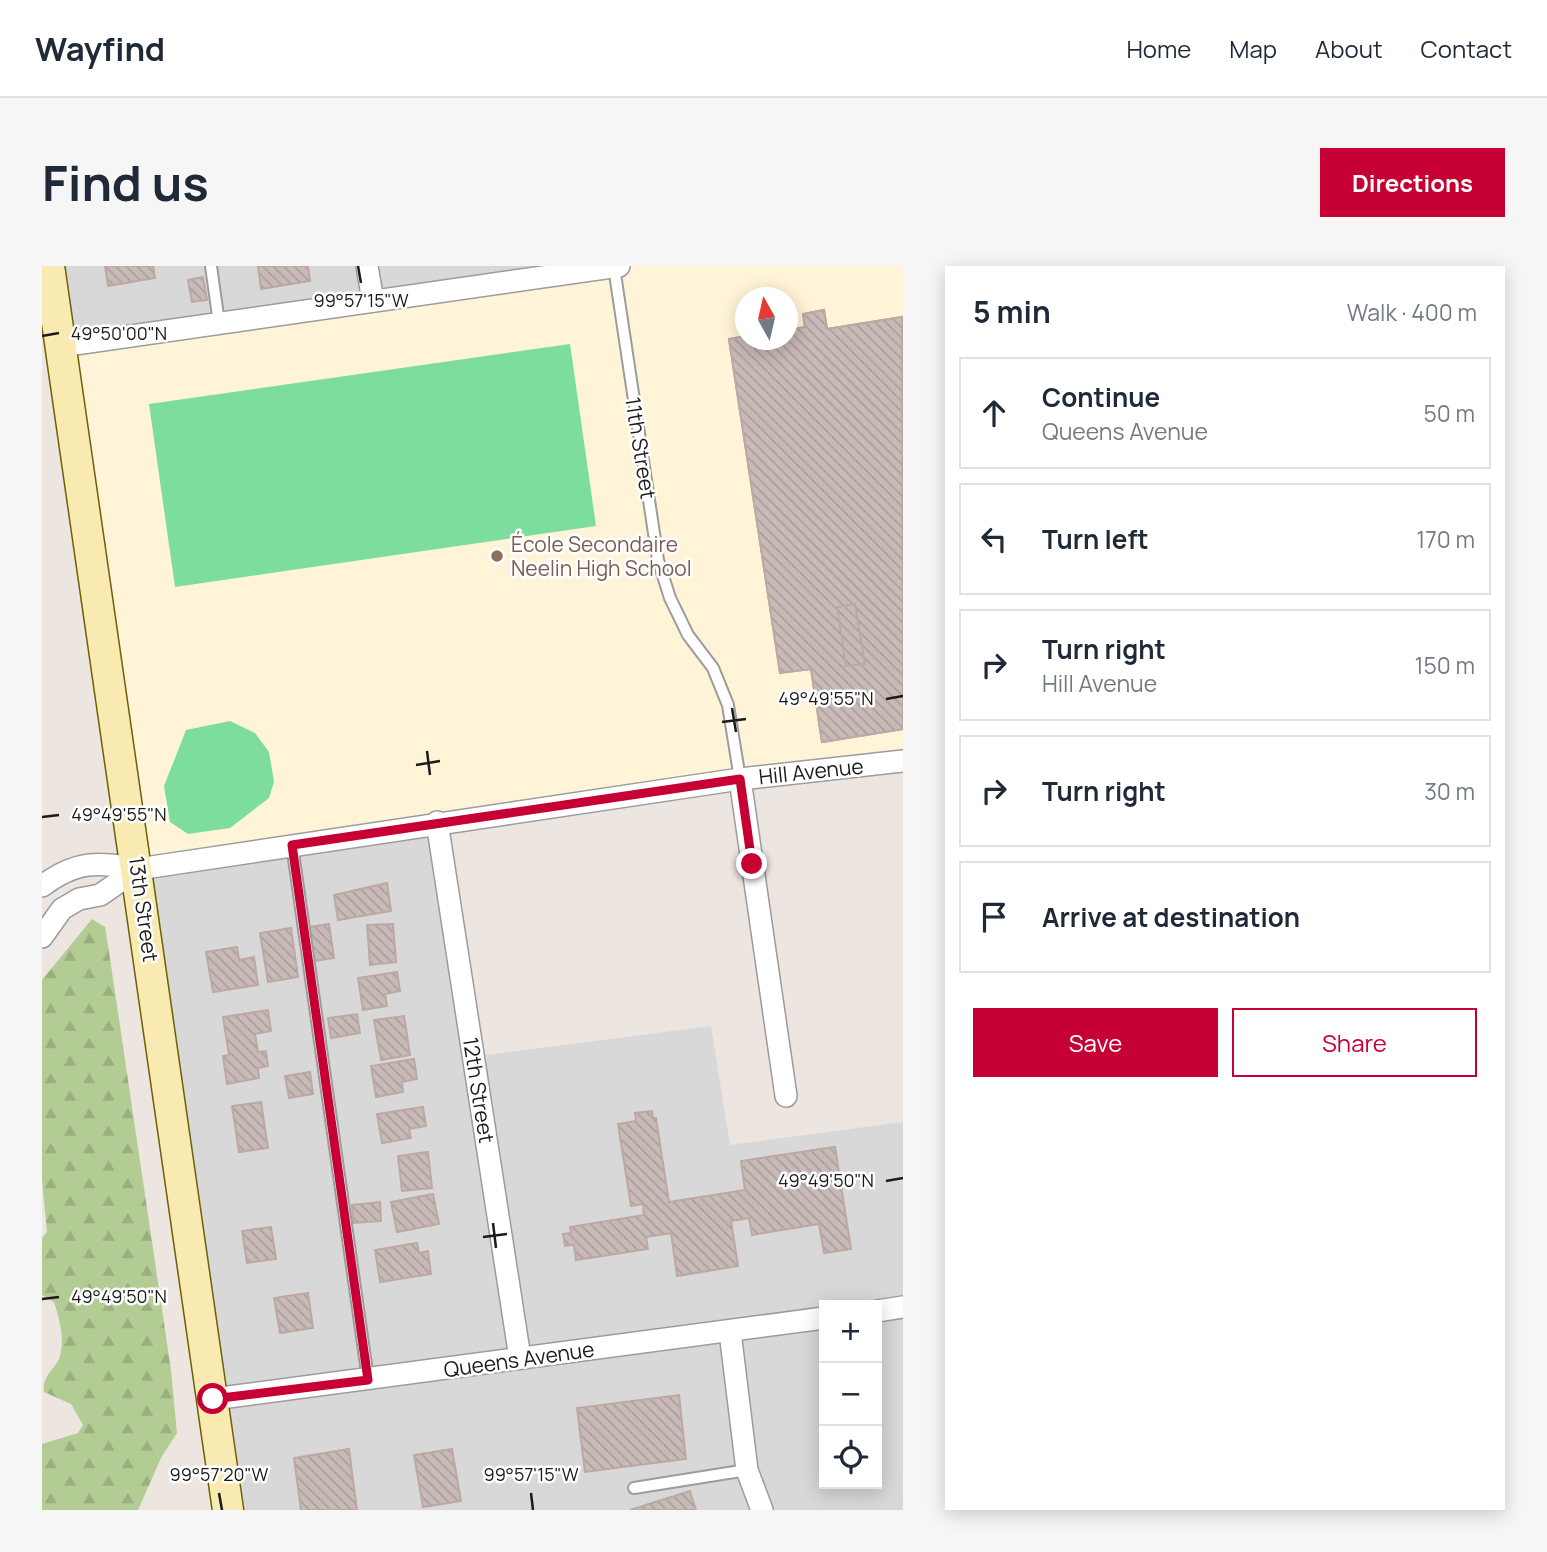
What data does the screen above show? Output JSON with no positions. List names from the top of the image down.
{
  "streets": {
    "street": [
      "Hill Avenue",
      "13th Street",
      "12th Street",
      "Queens Avenue"
    ],
    "lane": ["11th Street"]
  },
  "crossings": [
    ["11th Street", "Hill Avenue"],
    ["Hill Avenue", "13th Street"],
    ["Hill Avenue", "12th Street"],
    ["13th Street", "Queens Avenue"],
    ["12th Street", "Queens Avenue"]
  ],
  "places": ["École Secondaire Neelin High School"],
  "north": "top",
  "page": {
    "header": "Wayfind",
    "nav": [
      "Home",
      "Map",
      "About",
      "Contact"
    ],
    "buttons": [
      "Directions",
      ["Save", "Share"]
    ],
    "title": "Find us",
    "heading": ["5 min", "Walk · 400 m"],
    "list": [
      ["Continue", "Queens Avenue", "50 m"],
      ["Turn left", "170 m"],
      ["Turn right", "Hill Avenue", "150 m"],
      ["Turn right", "30 m"],
      "Arrive at destination"
    ],
    "map_buttons": ["+", "−"]
  },
  "coordinates": [
    "99°57'15\"W",
    "49°50'00\"N",
    "49°49'55\"N",
    "49°49'50\"N",
    "99°57'20\"W"
  ]
}
